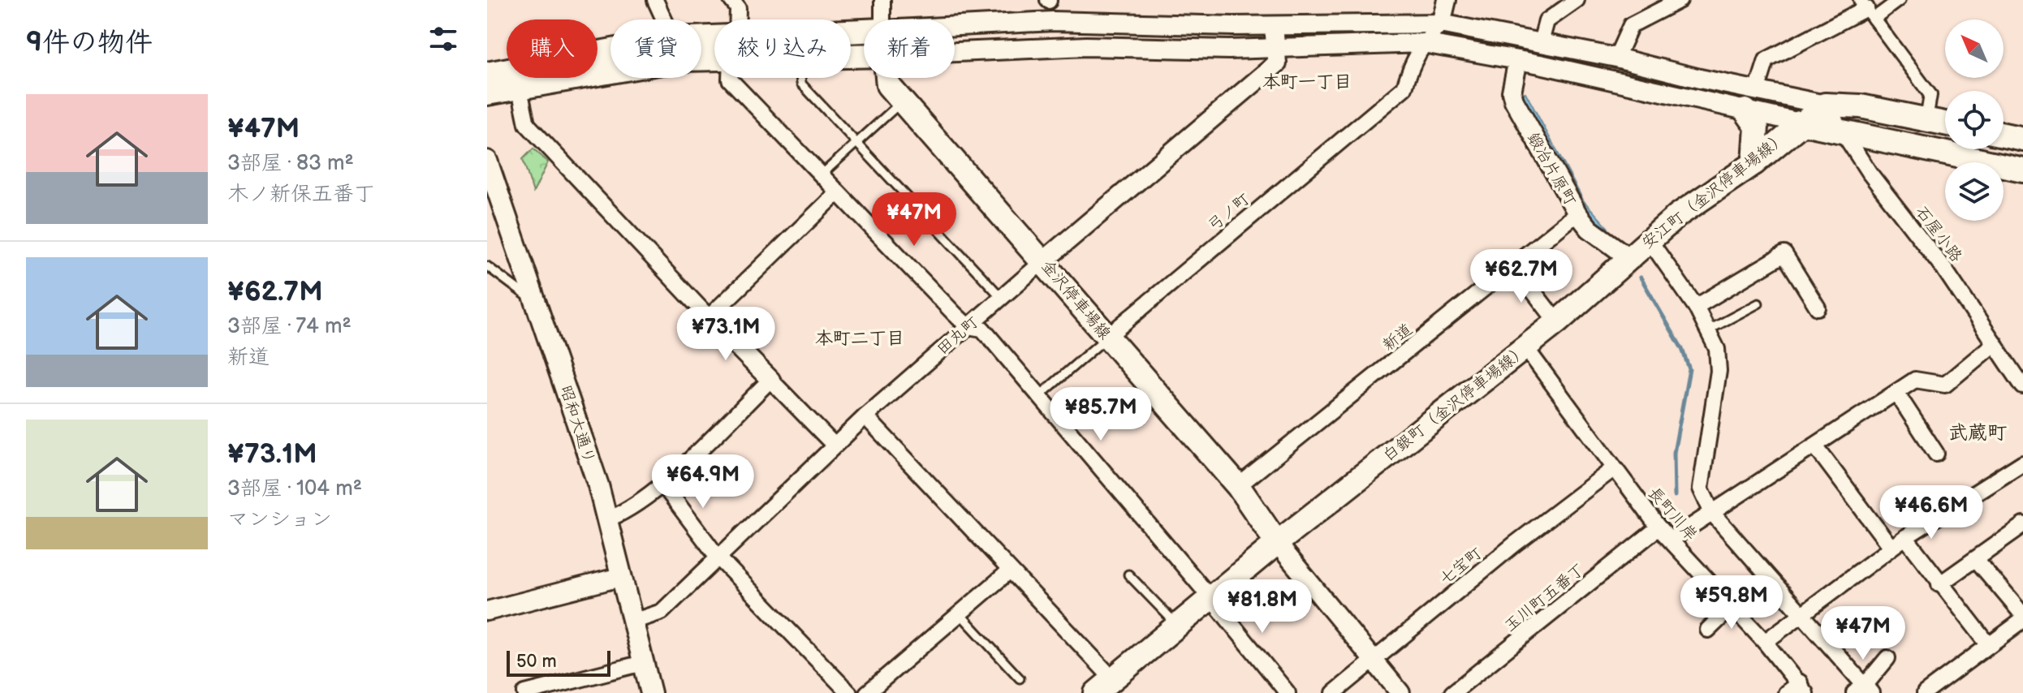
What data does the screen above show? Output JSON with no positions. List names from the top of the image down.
{
  "streets": {
    "main road": [
      "安江町（金沢停車場線）",
      "金沢停車場線",
      "白銀町（金沢停車場線）",
      "昭和大通り"
    ],
    "street": [
      "鍛冶片原町",
      "弓ノ町",
      "石屋小路",
      "田丸町",
      "新道",
      "長町川岸",
      "七宝町",
      "玉川町五番丁"
    ]
  },
  "crossings": [
    ["鍛冶片原町", "安江町（金沢停車場線）"],
    ["鍛冶片原町", "新道"],
    ["鍛冶片原町", "白銀町（金沢停車場線）"],
    ["安江町（金沢停車場線）", "石屋小路"],
    ["安江町（金沢停車場線）", "白銀町（金沢停車場線）"],
    ["弓ノ町", "金沢停車場線"],
    ["金沢停車場線", "田丸町"],
    ["金沢停車場線", "新道"],
    ["金沢停車場線", "白銀町（金沢停車場線）"],
    ["田丸町", "昭和大通り"],
    ["白銀町（金沢停車場線）", "長町川岸"],
    ["長町川岸", "七宝町"],
    ["長町川岸", "玉川町五番丁"]
  ],
  "districts": ["本町一丁目", "本町二丁目", "武蔵町"],
  "scale_bar": "50 m",
  "north": "top left",
  "page": {
    "heading": "9件の物件",
    "chip": [
      "購入",
      "賃貸",
      "絞り込み",
      "新着"
    ],
    "list": [
      {
        "name": "¥47M",
        "note": "3部屋 · 83 m² · 木ノ新保五番丁"
      },
      {
        "name": "¥62.7M",
        "note": "3部屋 · 74 m² · 新道"
      },
      {
        "name": "¥73.1M",
        "note": "3部屋 · 104 m² · マンション"
      }
    ],
    "price": [
      "¥47M",
      "¥62.7M",
      "¥73.1M",
      "¥85.7M",
      "¥64.9M",
      "¥46.6M",
      "¥59.8M",
      "¥81.8M",
      "¥47M"
    ],
    "scale": "50 m"
  }
}
